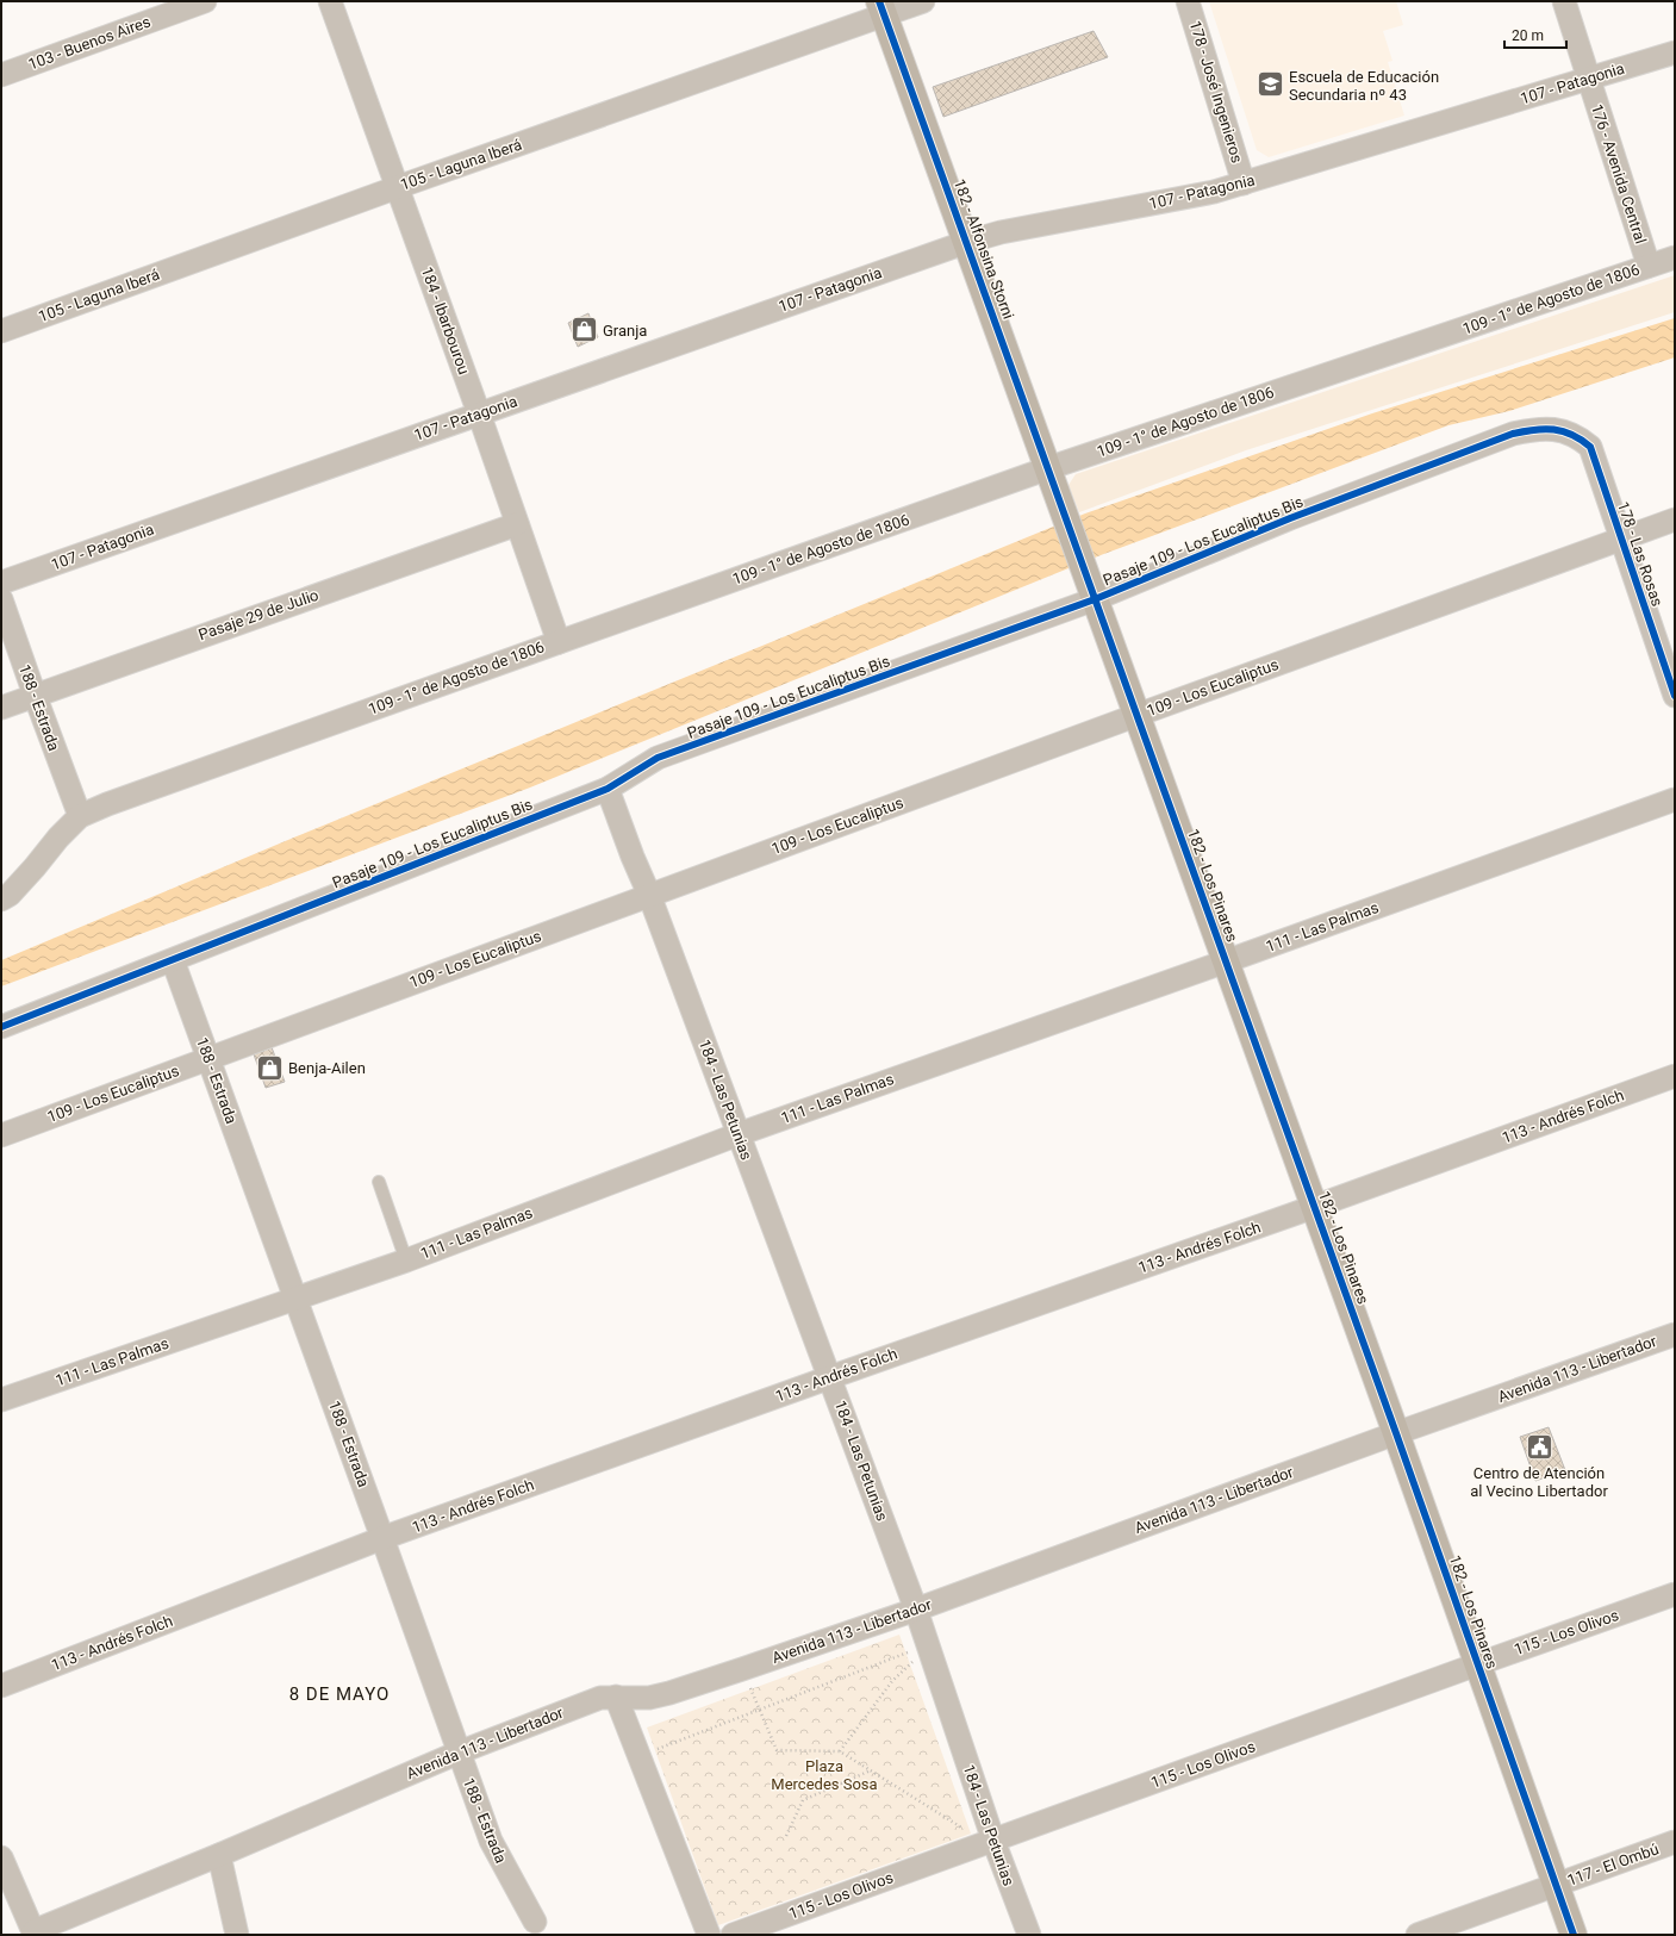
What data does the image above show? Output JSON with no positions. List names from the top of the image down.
{
  "streets": {
    "street": [
      "103 - Buenos Aires",
      "107 - Patagonia",
      "178 - José Ingenieros",
      "105 - Laguna Iberá",
      "176 - Avenida Central",
      "182 - Alfonsina Storni",
      "109 - 1° de Agosto de 1806",
      "184 - Ibarbourou",
      "Pasaje 109 - Los Eucaliptus Bis",
      "178 - Las Rosas",
      "Pasaje 29 de Julio",
      "109 - Los Eucaliptus",
      "188 - Estrada",
      "182 - Los Pinares",
      "111 - Las Palmas",
      "184 - Las Petunias",
      "113 - Andrés Folch",
      "Avenida 113 - Libertador",
      "115 - Los Olivos",
      "117 - El Ombú"
    ]
  },
  "crossings": [
    ["107 - Patagonia", "178 - José Ingenieros"],
    ["107 - Patagonia", "176 - Avenida Central"],
    ["107 - Patagonia", "182 - Alfonsina Storni"],
    ["107 - Patagonia", "184 - Ibarbourou"],
    ["105 - Laguna Iberá", "182 - Alfonsina Storni"],
    ["105 - Laguna Iberá", "184 - Ibarbourou"],
    ["176 - Avenida Central", "109 - 1° de Agosto de 1806"],
    ["182 - Alfonsina Storni", "109 - 1° de Agosto de 1806"],
    ["182 - Alfonsina Storni", "182 - Los Pinares"],
    ["109 - 1° de Agosto de 1806", "184 - Ibarbourou"],
    ["109 - 1° de Agosto de 1806", "188 - Estrada"],
    ["184 - Ibarbourou", "Pasaje 29 de Julio"],
    ["Pasaje 109 - Los Eucaliptus Bis", "178 - Las Rosas"],
    ["Pasaje 109 - Los Eucaliptus Bis", "188 - Estrada"],
    ["Pasaje 109 - Los Eucaliptus Bis", "182 - Los Pinares"],
    ["Pasaje 109 - Los Eucaliptus Bis", "184 - Las Petunias"],
    ["178 - Las Rosas", "109 - Los Eucaliptus"],
    ["Pasaje 29 de Julio", "188 - Estrada"],
    ["109 - Los Eucaliptus", "188 - Estrada"],
    ["109 - Los Eucaliptus", "182 - Los Pinares"],
    ["109 - Los Eucaliptus", "184 - Las Petunias"],
    ["188 - Estrada", "111 - Las Palmas"],
    ["188 - Estrada", "113 - Andrés Folch"],
    ["188 - Estrada", "Avenida 113 - Libertador"],
    ["182 - Los Pinares", "111 - Las Palmas"],
    ["182 - Los Pinares", "113 - Andrés Folch"],
    ["182 - Los Pinares", "Avenida 113 - Libertador"],
    ["182 - Los Pinares", "115 - Los Olivos"],
    ["182 - Los Pinares", "117 - El Ombú"],
    ["111 - Las Palmas", "184 - Las Petunias"],
    ["184 - Las Petunias", "113 - Andrés Folch"],
    ["184 - Las Petunias", "Avenida 113 - Libertador"],
    ["184 - Las Petunias", "115 - Los Olivos"]
  ],
  "districts": ["8 DE MAYO"],
  "parks": ["Plaza Mercedes Sosa"],
  "places": {
    "school or university": ["Escuela de Educación Secundaria nº 43"],
    "shop": ["Granja", "Benja-Ailen"],
    "public building": ["Centro de Atención al Vecino Libertador"]
  },
  "scale_bar": "20 m"
}
